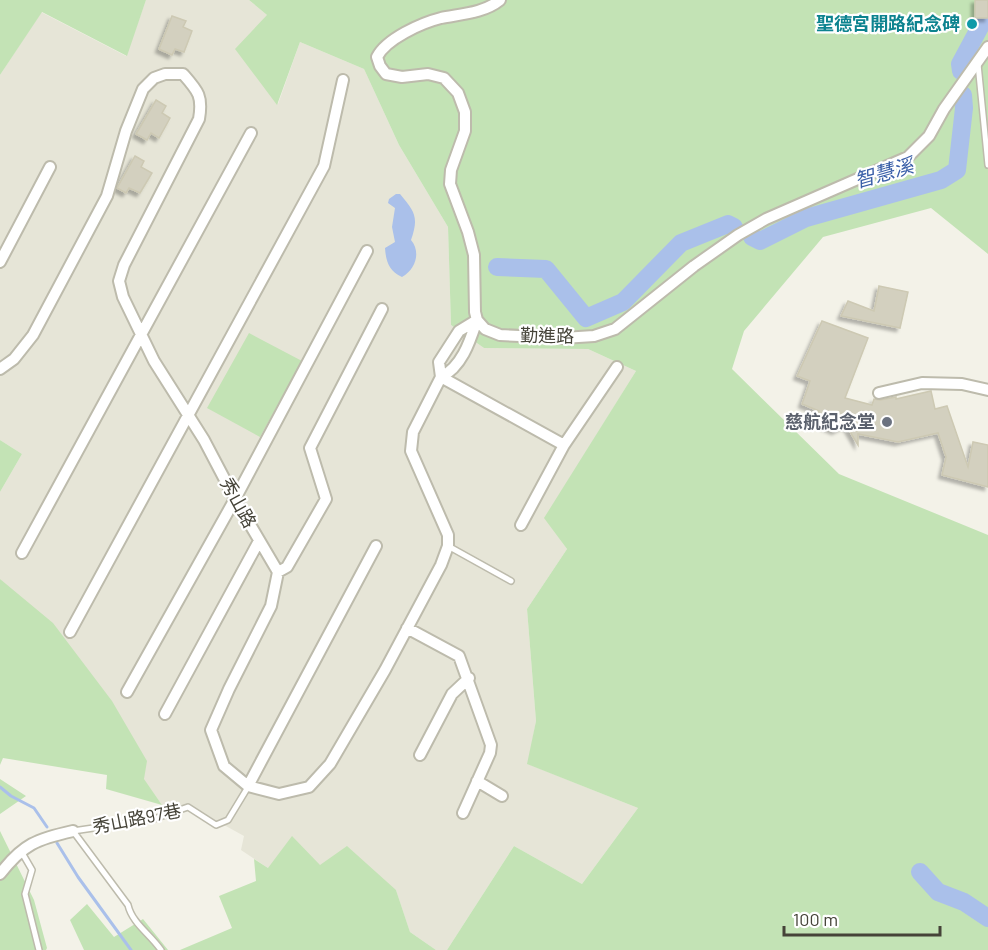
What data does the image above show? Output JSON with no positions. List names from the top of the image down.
{
  "streets": {
    "street": ["勤進路", "秀山路"],
    "lane": ["秀山路97巷"]
  },
  "water": ["智慧溪"],
  "places": ["聖德宮開路紀念碑", "慈航紀念堂"],
  "scale_bar": "100 m"
}
